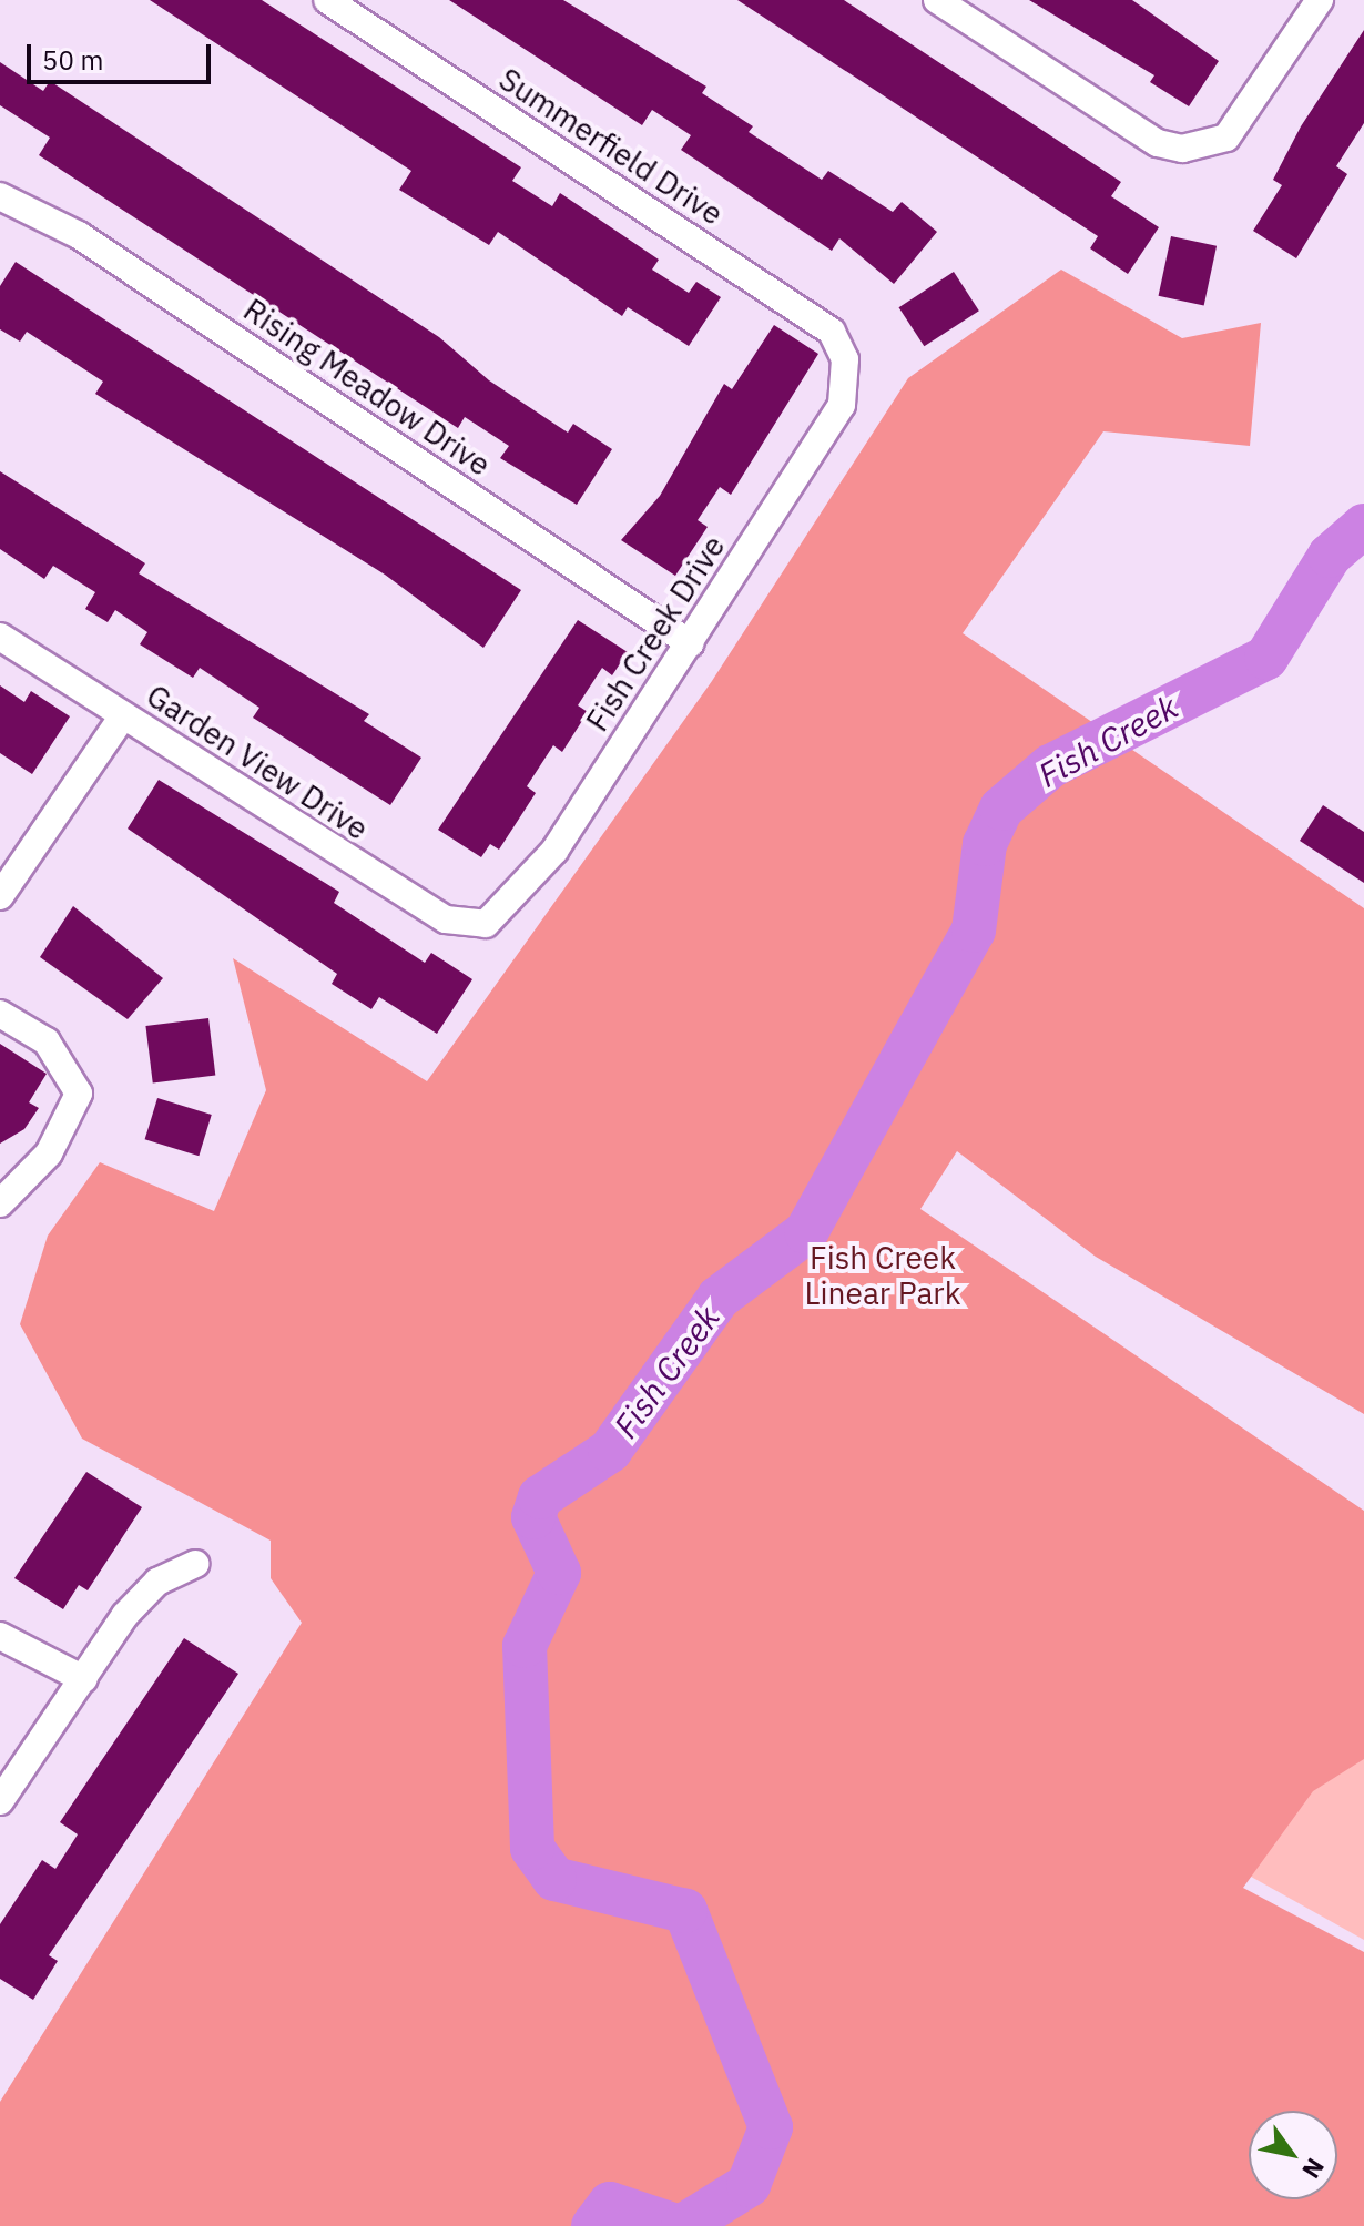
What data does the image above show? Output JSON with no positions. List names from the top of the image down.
{
  "streets": {
    "street": [
      "Summerfield Drive",
      "Rising Meadow Drive",
      "Fish Creek Drive",
      "Garden View Drive"
    ]
  },
  "crossings": [
    ["Summerfield Drive", "Fish Creek Drive"],
    ["Rising Meadow Drive", "Fish Creek Drive"],
    ["Fish Creek Drive", "Garden View Drive"]
  ],
  "water": ["Fish Creek"],
  "parks": ["Fish Creek Linear Park"],
  "scale_bar": "50 m",
  "north": "bottom right"
}
